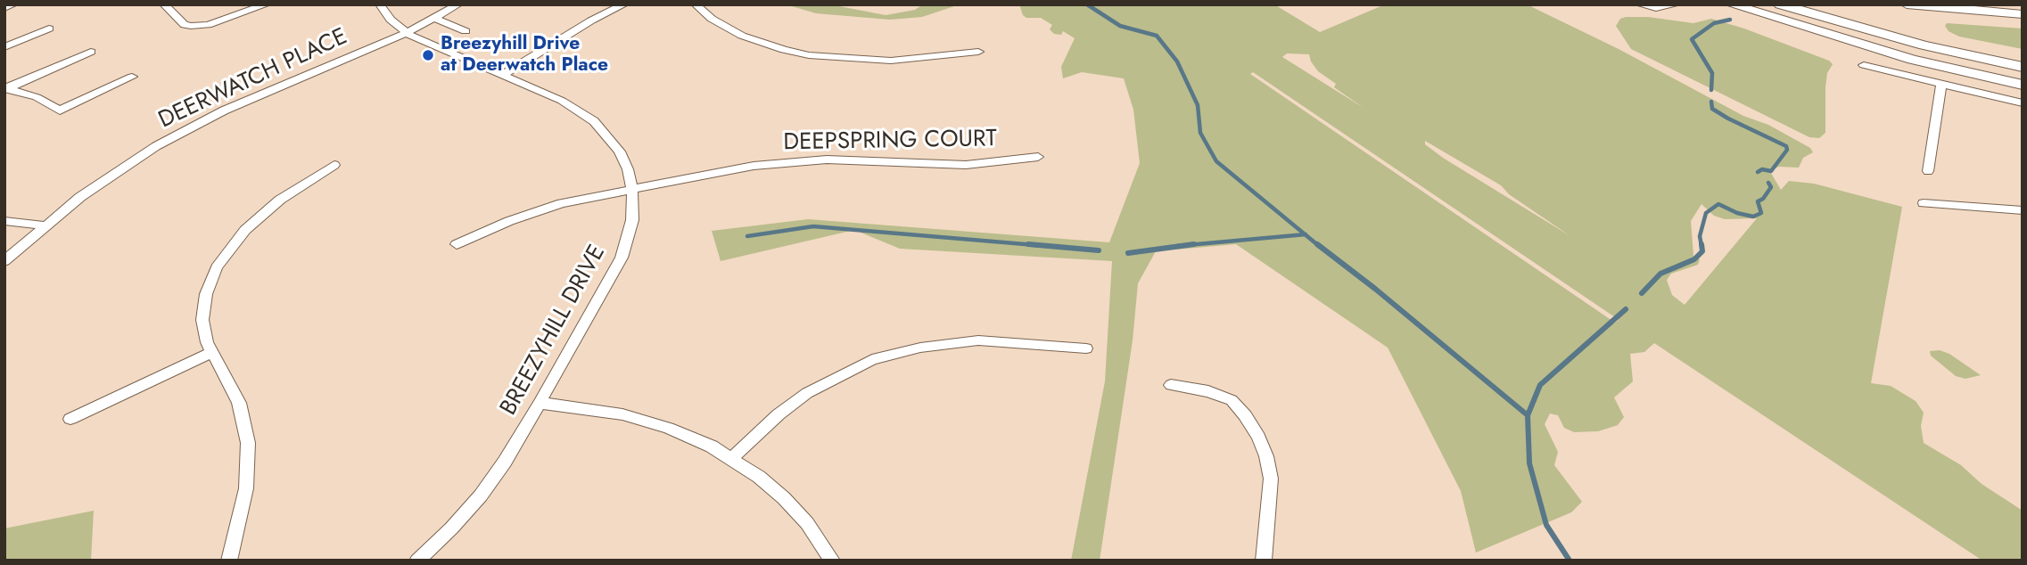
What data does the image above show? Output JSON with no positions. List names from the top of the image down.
{
  "streets": {
    "street": ["DEERWATCH PLACE", "DEEPSPRING COURT", "BREEZYHILL DRIVE"]
  },
  "crossings": [
    ["DEERWATCH PLACE", "BREEZYHILL DRIVE"],
    ["DEEPSPRING COURT", "BREEZYHILL DRIVE"]
  ],
  "places": ["Breezyhill Drive at Deerwatch Place"]
}
